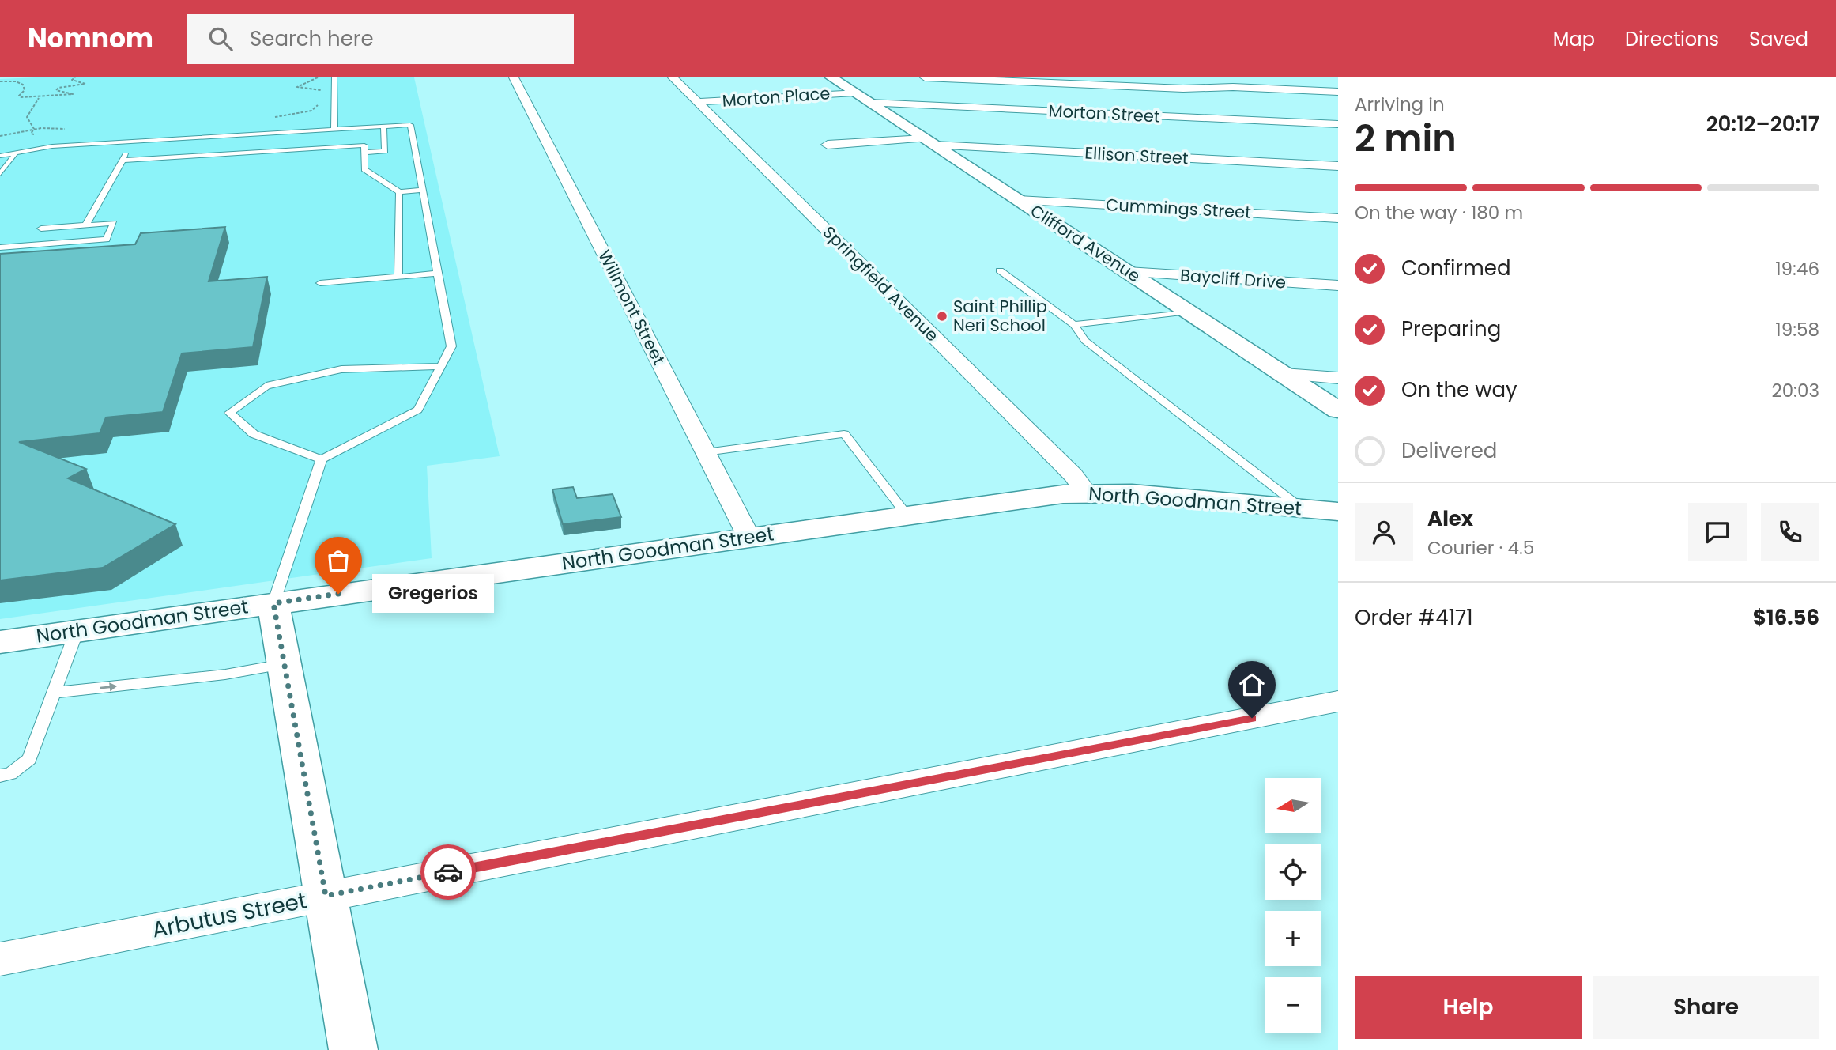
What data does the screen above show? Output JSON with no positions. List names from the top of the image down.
{
  "streets": {
    "main road": ["Clifford Avenue", "North Goodman Street"],
    "street": [
      "Morton Place",
      "Morton Street",
      "Ellison Street",
      "Cummings Street",
      "Baycliff Drive",
      "Springfield Avenue",
      "Willmont Street",
      "Arbutus Street"
    ]
  },
  "crossings": [
    ["Morton Place", "Clifford Avenue"],
    ["Morton Place", "Springfield Avenue"],
    ["Morton Street", "Clifford Avenue"],
    ["Ellison Street", "Clifford Avenue"],
    ["Cummings Street", "Clifford Avenue"],
    ["Clifford Avenue", "Baycliff Drive"],
    ["Springfield Avenue", "North Goodman Street"],
    ["Willmont Street", "North Goodman Street"]
  ],
  "places": ["Saint Phillip Neri School", "Gregerios"],
  "north": "left",
  "page": {
    "header": "Nomnom",
    "search": "Search here",
    "nav": ["Map", "Directions", "Saved"],
    "heading": ["2 min", "Arriving in", "20:12–20:17"],
    "panel": [
      "Alex",
      "Courier · 4.5",
      "Order #4171",
      "$16.56"
    ],
    "bar": "On the way · 180 m",
    "list": [
      ["Confirmed", "19:46"],
      ["Preparing", "19:58"],
      ["On the way", "20:03"],
      "Delivered"
    ],
    "bubble": "Gregerios",
    "map_buttons": ["+", "−"],
    "buttons": ["Help", "Share"]
  }
}
